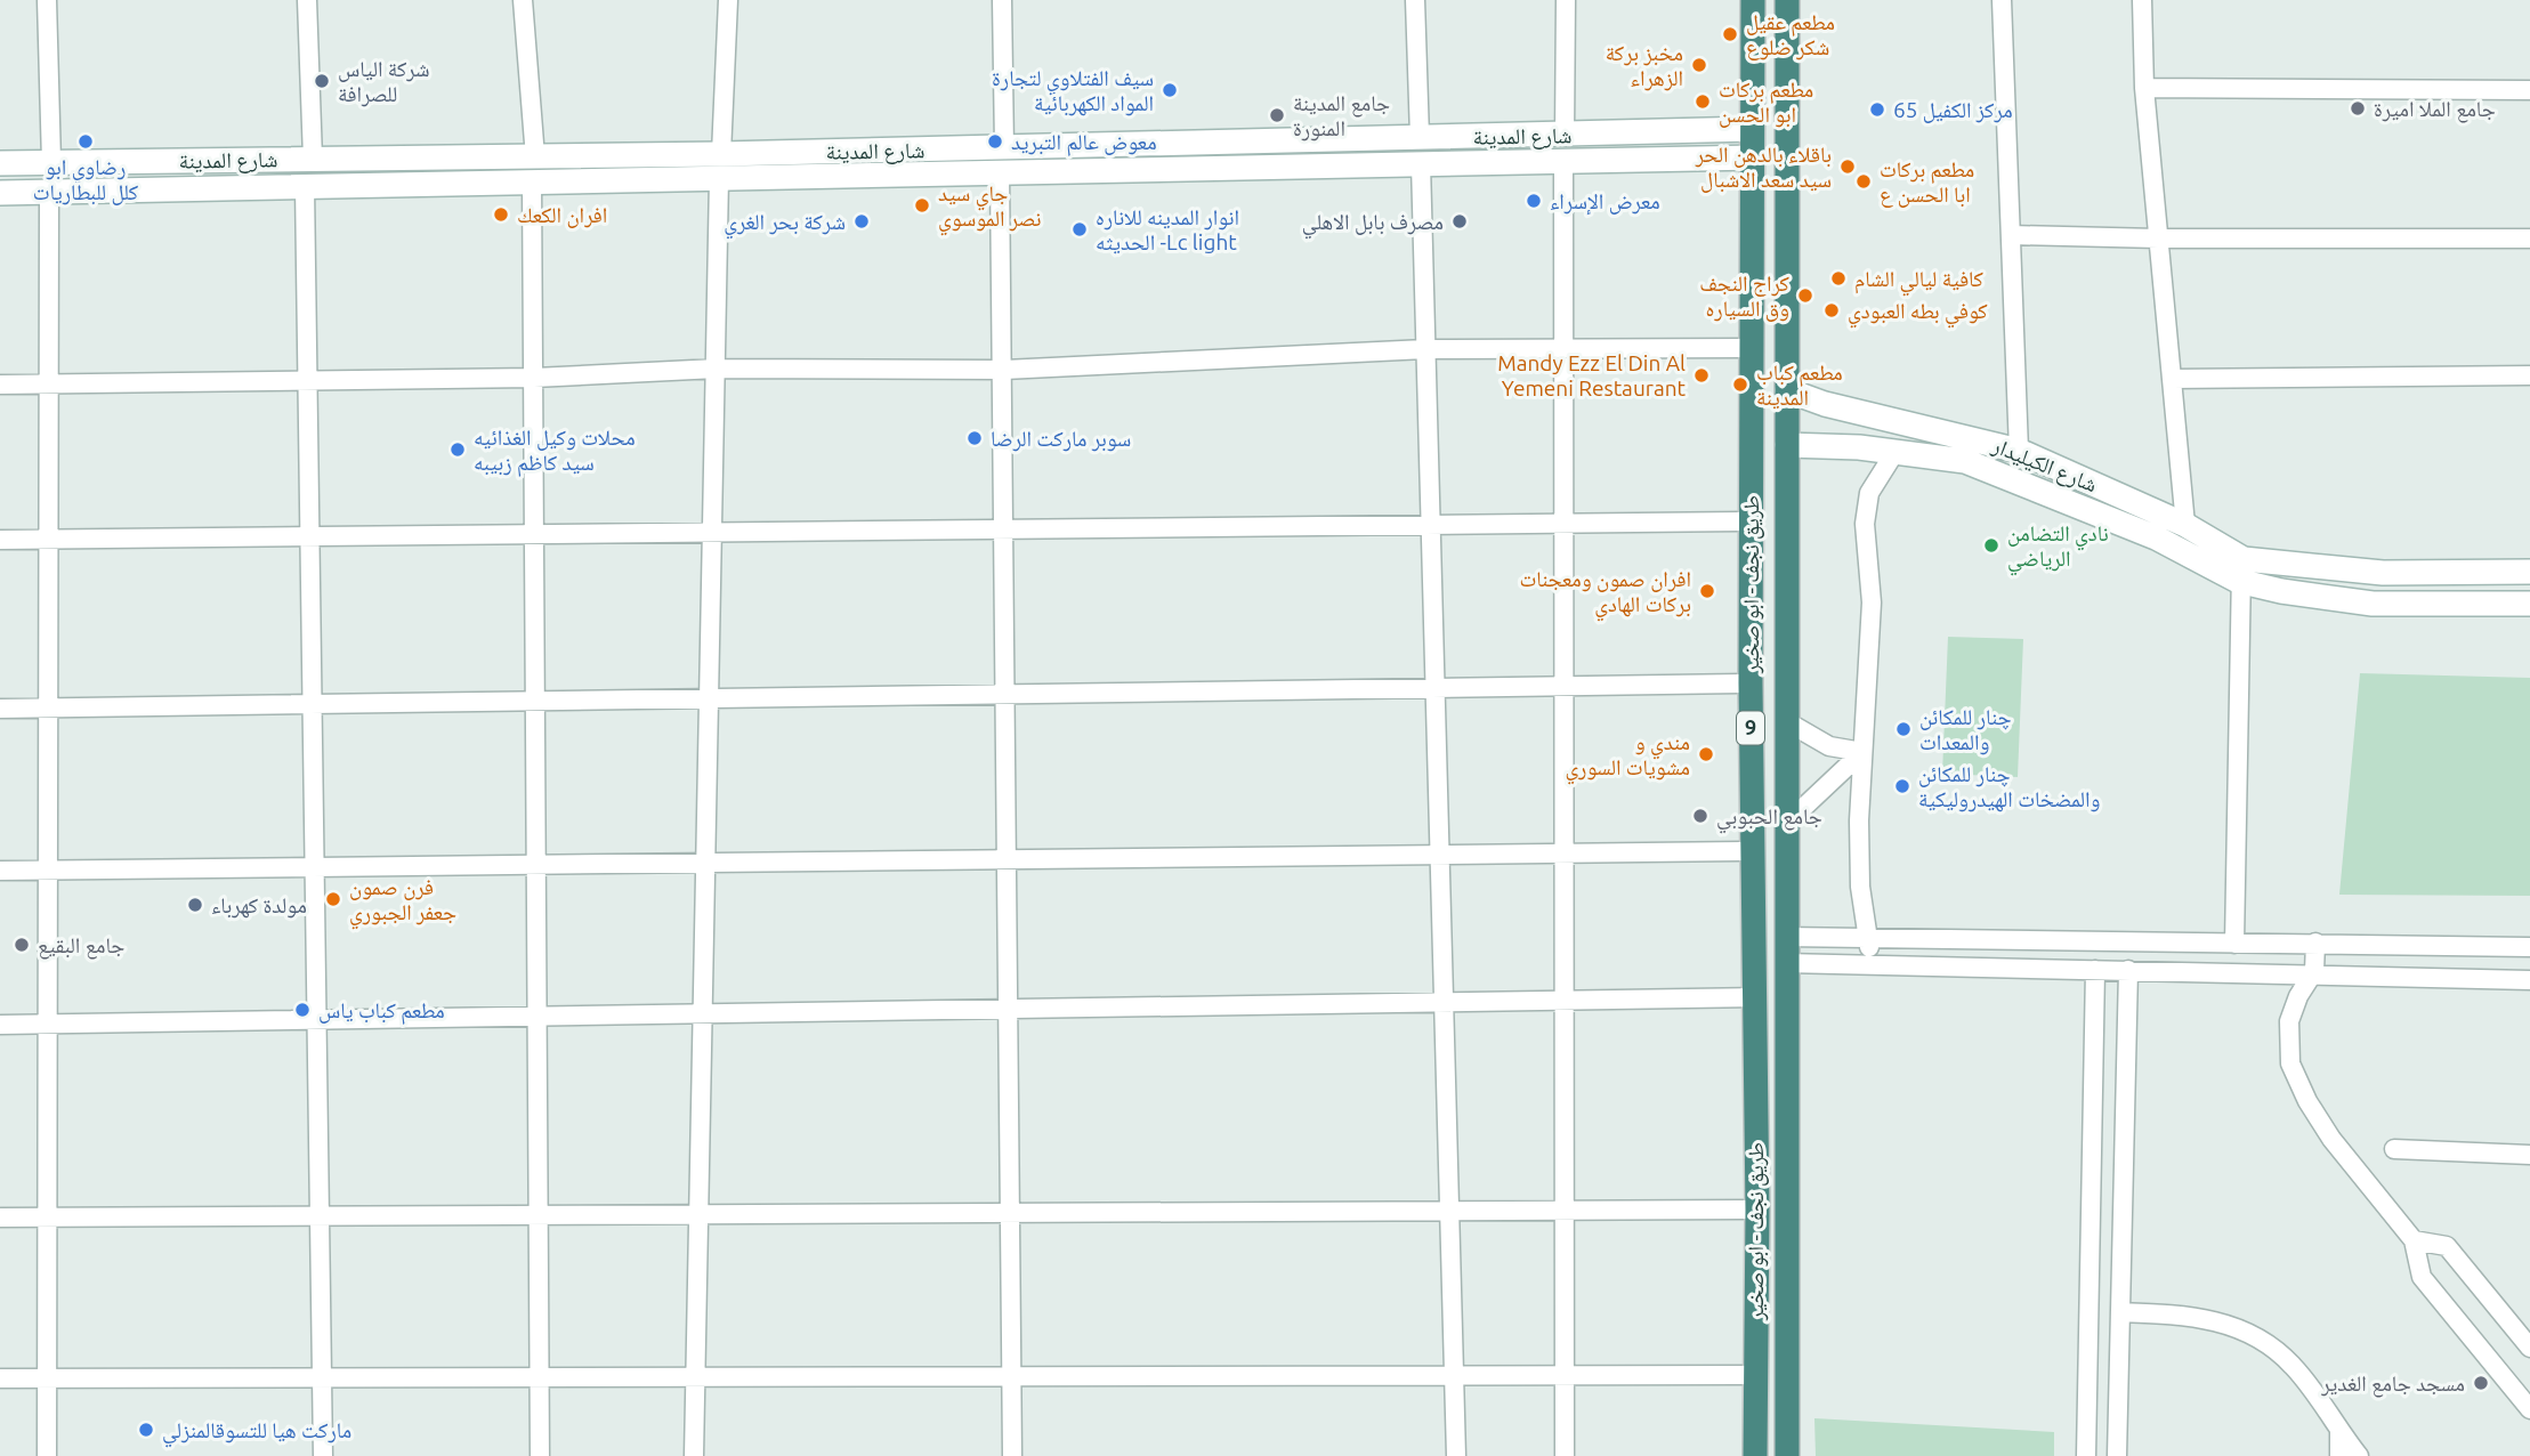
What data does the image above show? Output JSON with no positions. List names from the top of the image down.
{
  "streets": {
    "highway": ["طريق نجف - ابو صخير", "9"],
    "main road": ["شارع المدينة", "شارع الكيليدار"]
  },
  "crossings": [
    ["شارع المدينة", "طريق نجف - ابو صخير"],
    ["شارع الكيليدار", "طريق نجف - ابو صخير"]
  ],
  "places": [
    "مطعم عقيل شكر ضلوع",
    "مخبز بركة الزهراء",
    "شركة الياس للصرافة",
    "سيف الفتلاوي لتجارة المواد الكهربائية",
    "مطعم بركات ابو الحسن",
    "جامع الملا اميرة",
    "مركز الكفيل 65",
    "جامع المدينة المنورة",
    "رضاوي ابو كلل للبطاريات",
    "معوض عالم التبريد",
    "باقلاء بالدهن الحر سيد سعد الاشبال",
    "مطعم بركات ابا الحسن ع",
    "معرض الإسراء",
    "جاي سيد نصر الموسوي",
    "افران الكعك",
    "ِشركة بحر الغري",
    "مصرف بابل الاهلي",
    "انوار المدينه للاناره الحديثه -Lc light",
    "كافية ليالي الشام",
    "كراج النجف وق السياره",
    "كوفي بطه العبودي",
    "Mandy Ezz El Din Al Yemeni Restaurant",
    "مطعم كباب المدينة",
    "سوبر ماركت الرضا",
    "محلات وكيل الغذائيه سيد كاظم زبيبه",
    "نادي التضامن الرياضي",
    "افران صمون ومعجنات بركات الهادي",
    "چنار للمكائن والمعدات",
    "مندي و مشويات السوري",
    "چنار للمكائن والمضخات الهيدروليكية",
    "جامع الحبوبي",
    "فرن صمون جعفر الجبوري",
    "مولدة كهرباء",
    "جامع البقيع",
    "مطعم كباب ياس",
    "مسجد جامع الغدير",
    "ماركت هيا للتسوقالمنزلي"
  ]
}
